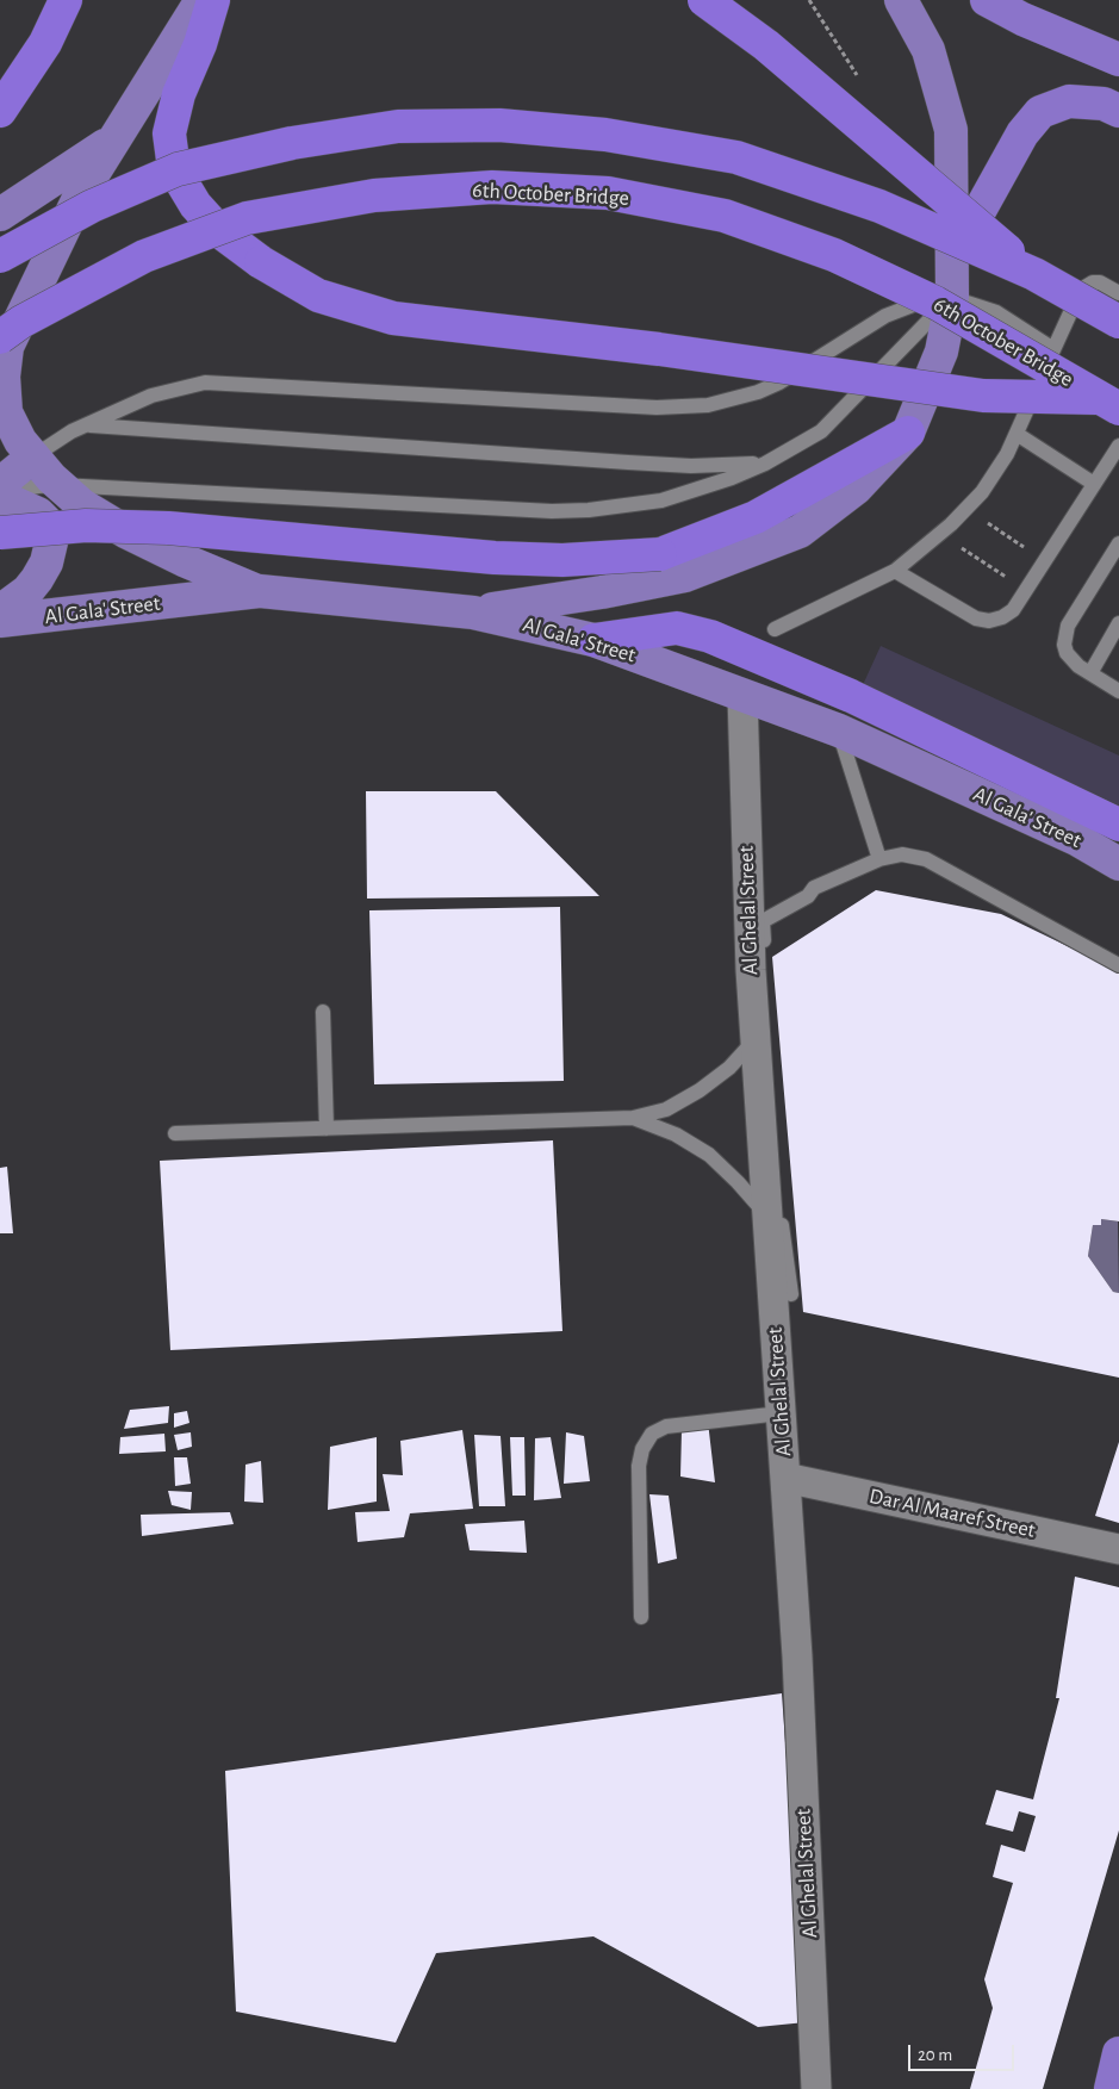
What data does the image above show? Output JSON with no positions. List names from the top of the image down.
{
  "streets": {
    "highway": ["6th October Bridge"],
    "main road": ["Al Gala' Street"],
    "street": ["Al Ghelal Street", "Dar Al Maaref Street"]
  },
  "crossings": [
    ["Al Gala' Street", "Al Ghelal Street"],
    ["Al Ghelal Street", "Dar Al Maaref Street"]
  ],
  "scale_bar": "20 m"
}
